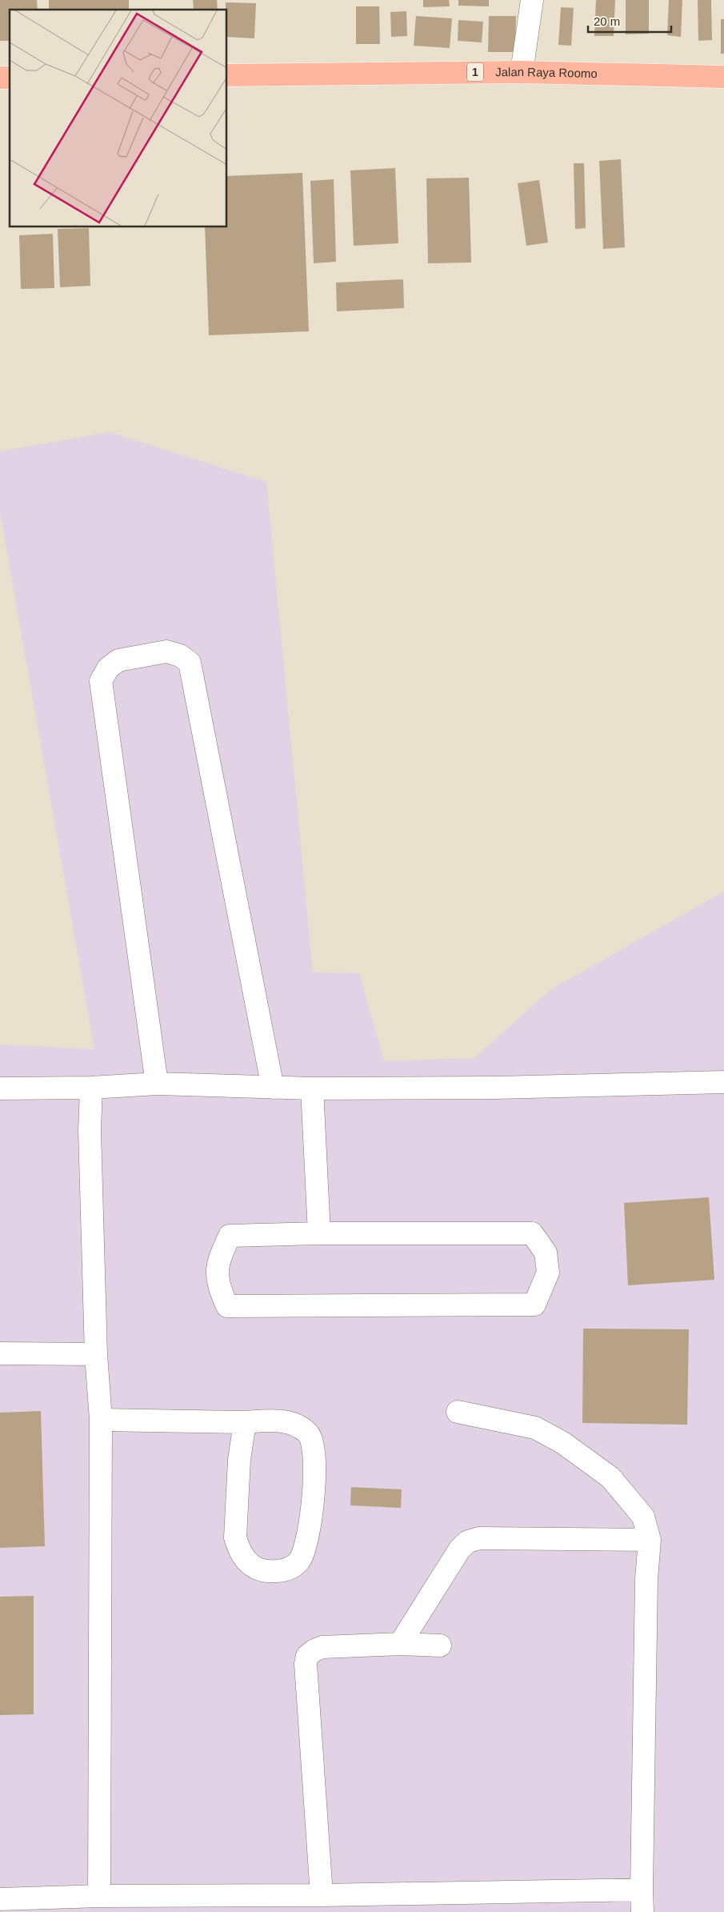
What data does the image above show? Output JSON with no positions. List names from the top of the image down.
{
  "streets": {
    "highway": ["1", "Jalan Raya Roomo"]
  },
  "scale_bar": "20 m"
}
